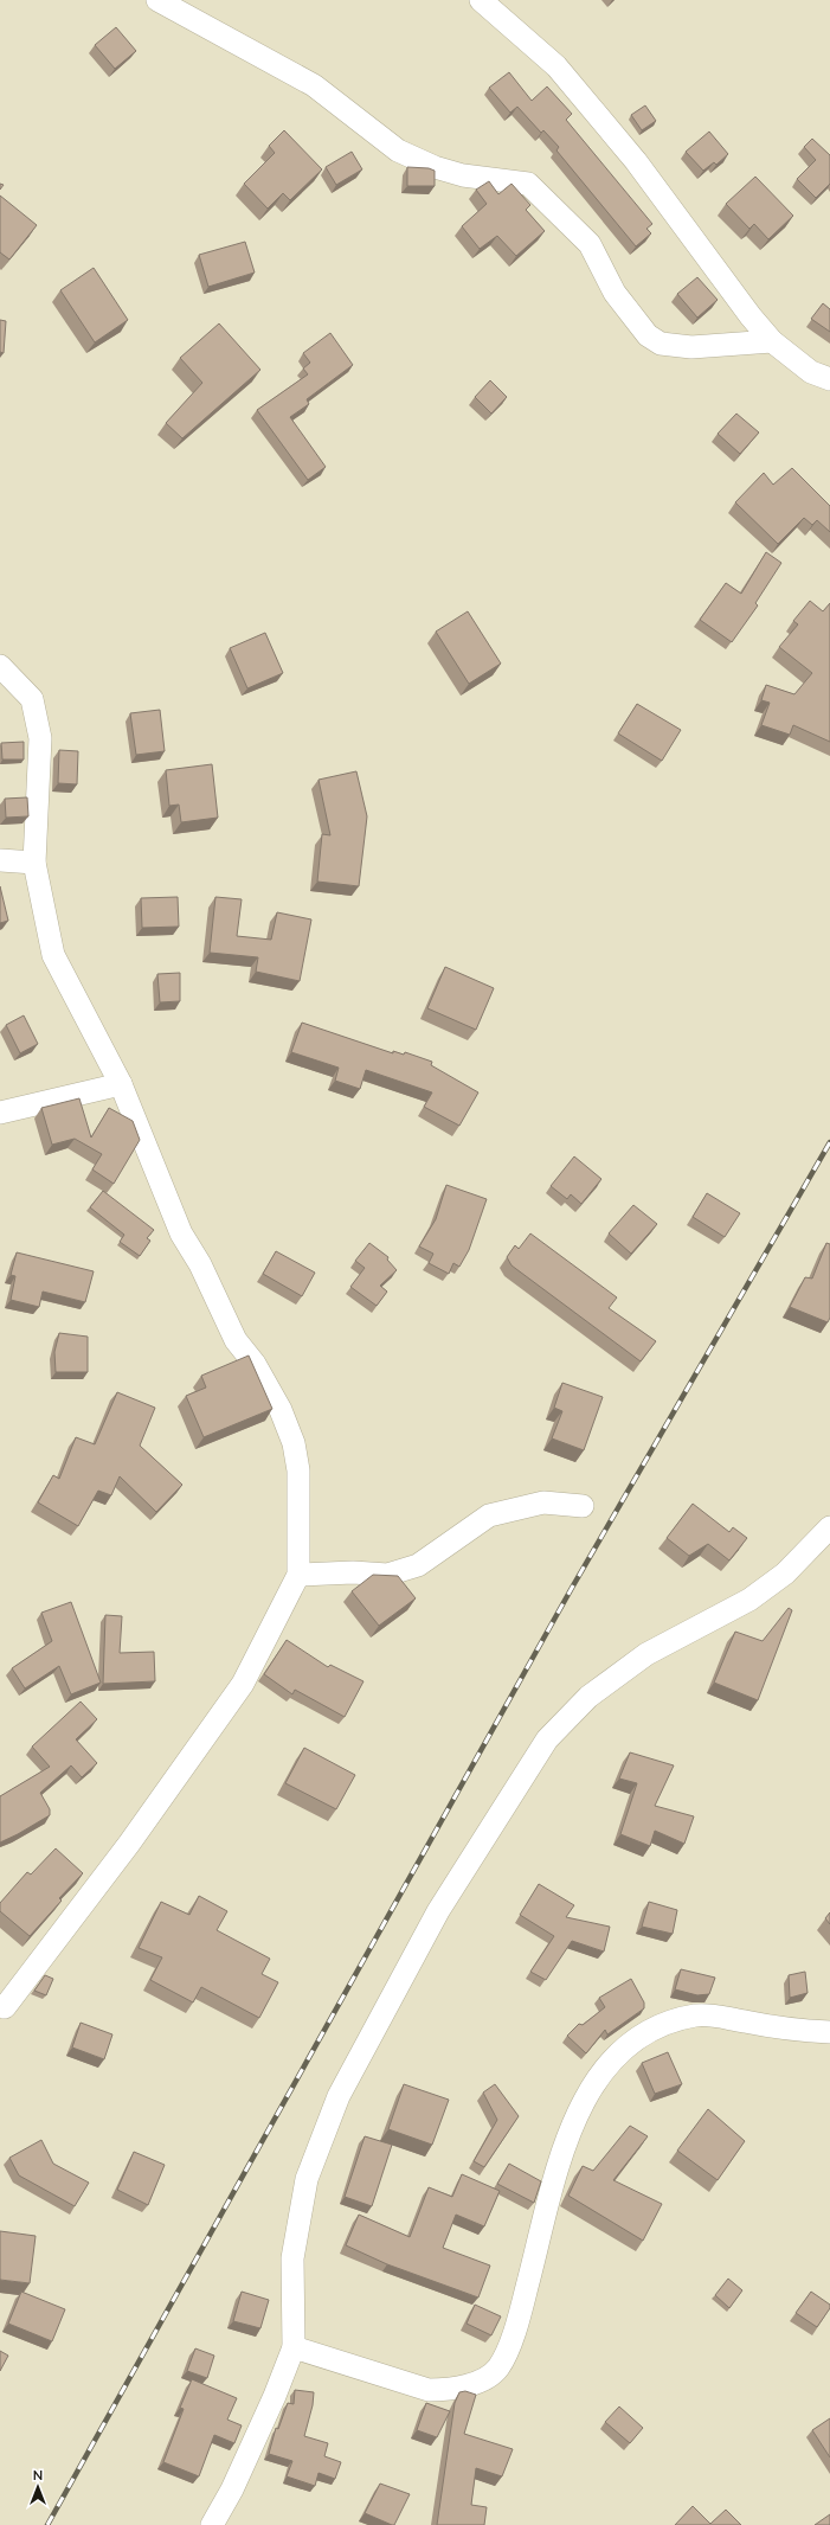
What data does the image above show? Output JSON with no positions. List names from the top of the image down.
{
  "north": "top"
}
